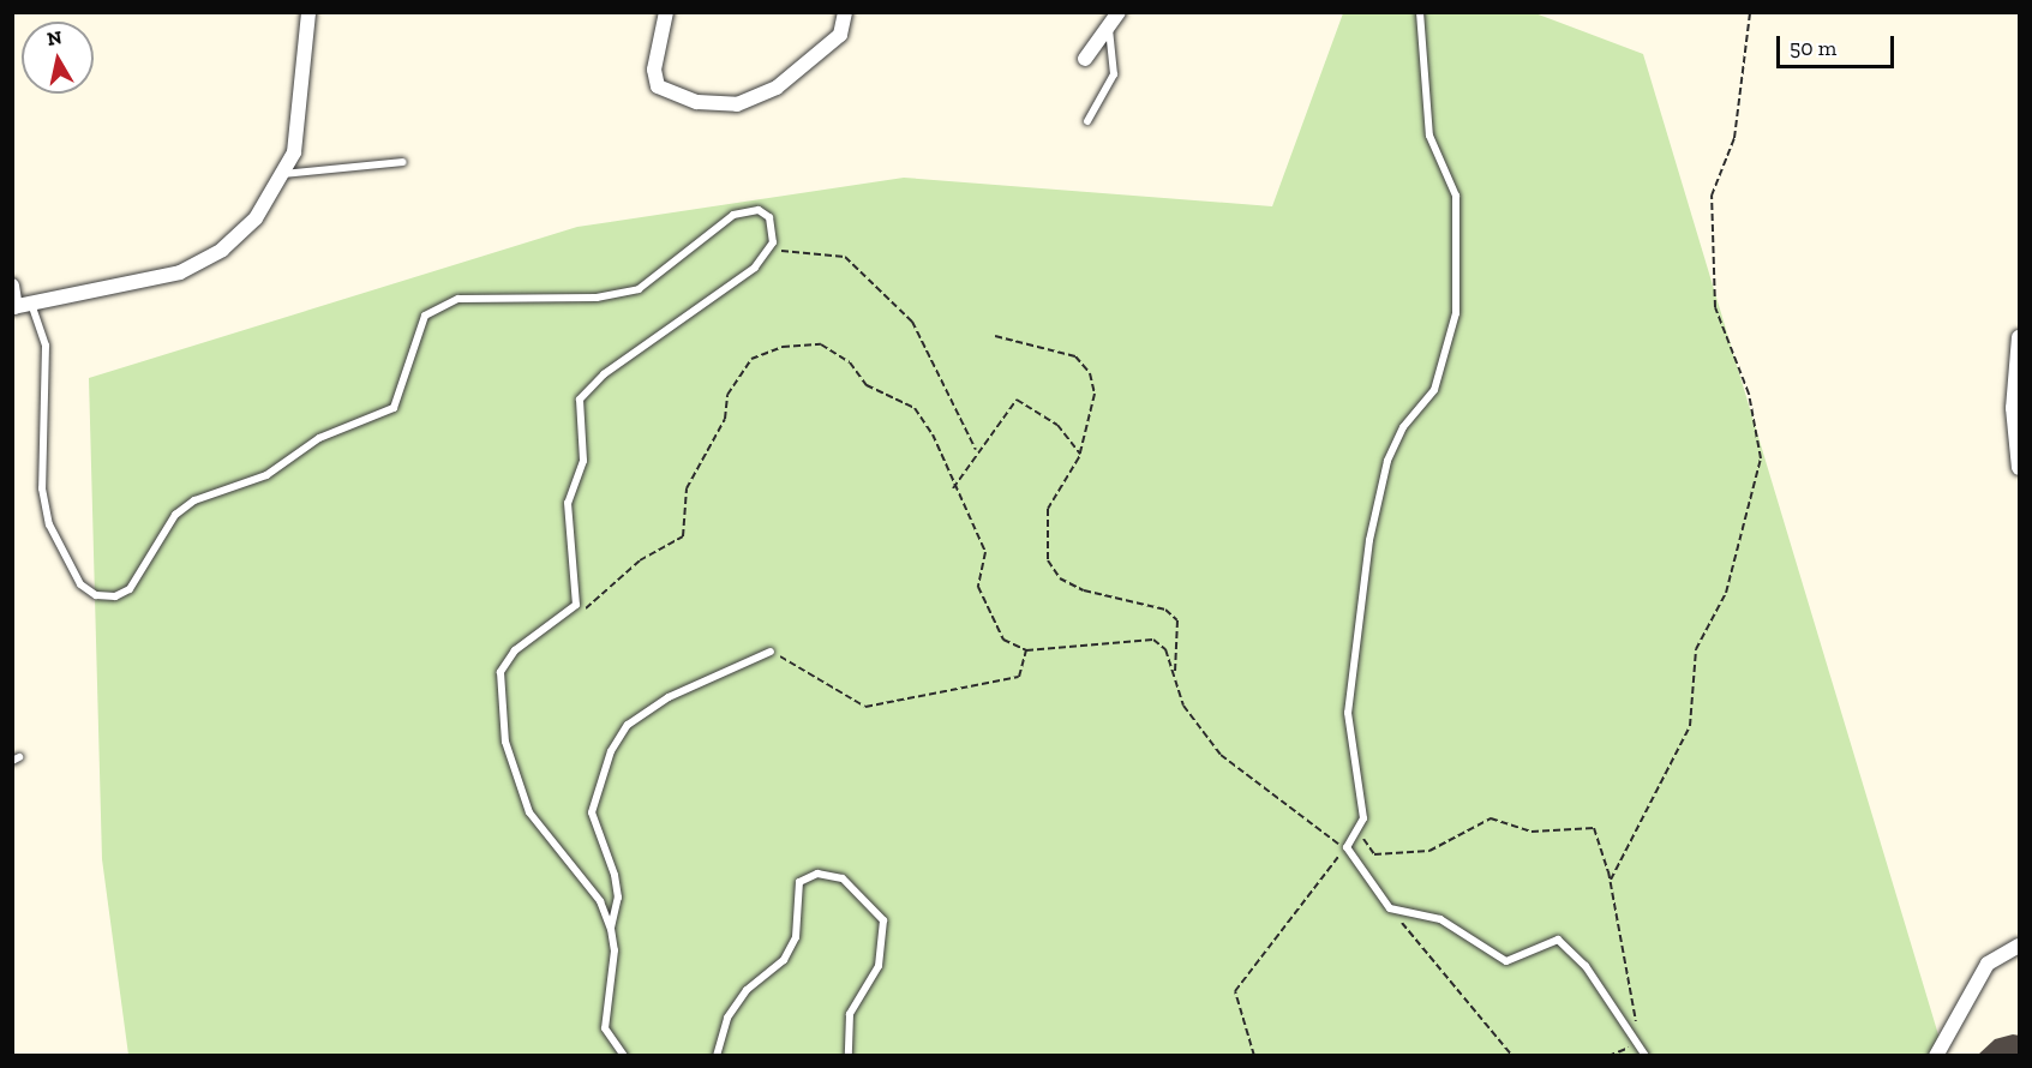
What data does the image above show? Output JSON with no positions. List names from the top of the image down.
{
  "scale_bar": "50 m",
  "north": "top"
}
